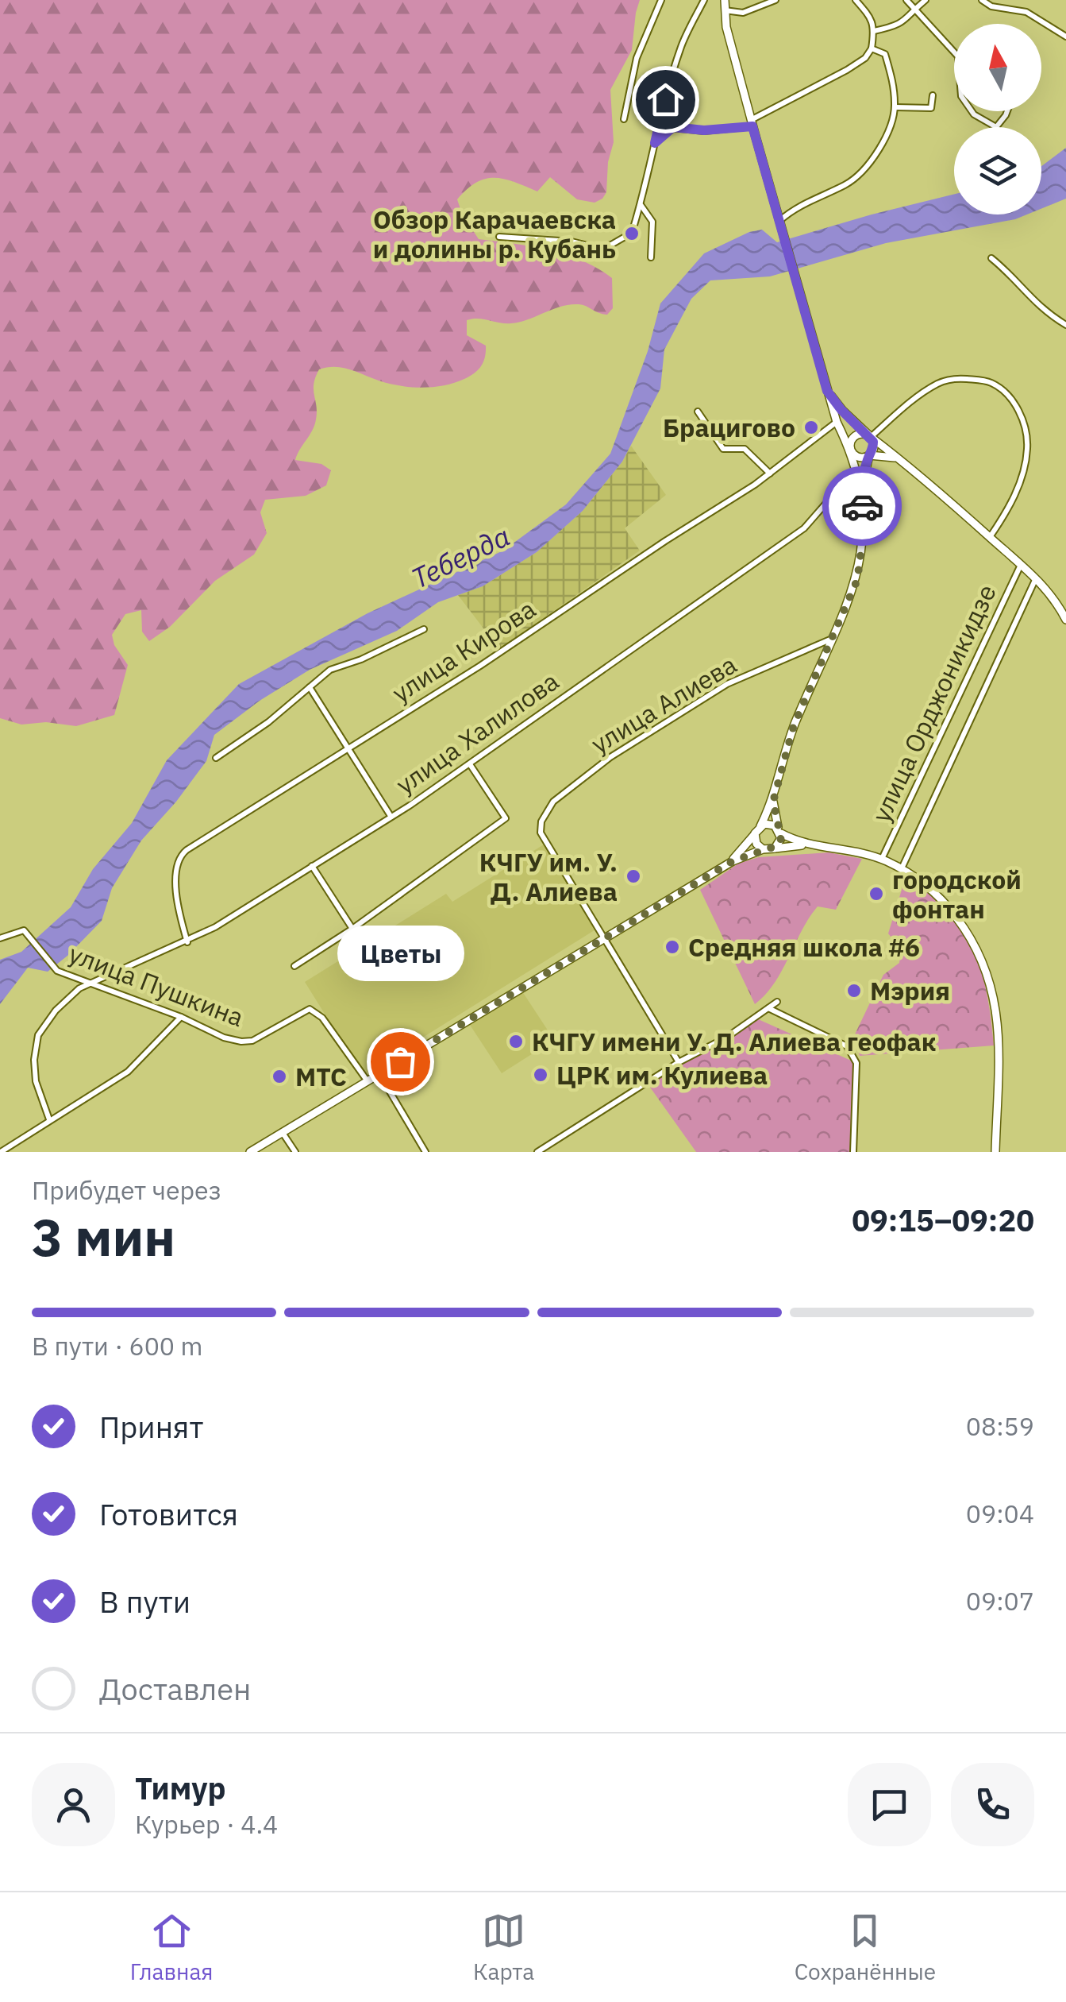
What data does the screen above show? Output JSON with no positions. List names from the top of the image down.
{
  "streets": {
    "main road": ["улица Орджоникидзе"],
    "street": [
      "улица Кирова",
      "улица Алиева",
      "улица Халилова",
      "улица Пушкина"
    ]
  },
  "crossings": [
    ["улица Кирова", "улица Халилова"],
    ["улица Халилова", "улица Пушкина"]
  ],
  "water": ["Теберда"],
  "places": [
    "Обзор Карачаевска и долины р. Кубань",
    "Брацигово",
    "КЧГУ им. У. Д. Алиева",
    "городской фонтан",
    "Средняя школа #6",
    "Мэрия",
    "КЧГУ имени У. Д. Алиева геофак",
    "Цветы",
    "ЦРК им. Кулиева",
    "МТС"
  ],
  "north": "top",
  "page": {
    "bubble": "Цветы",
    "heading": ["3 мин", "Прибудет через", "09:15–09:20"],
    "panel": ["Тимур", "Курьер · 4.4"],
    "bar": "В пути · 600 m",
    "list": [
      ["Принят", "08:59"],
      ["Готовится", "09:04"],
      ["В пути", "09:07"],
      "Доставлен"
    ],
    "tabs": ["Главная", "Карта", "Сохранённые"]
  }
}
